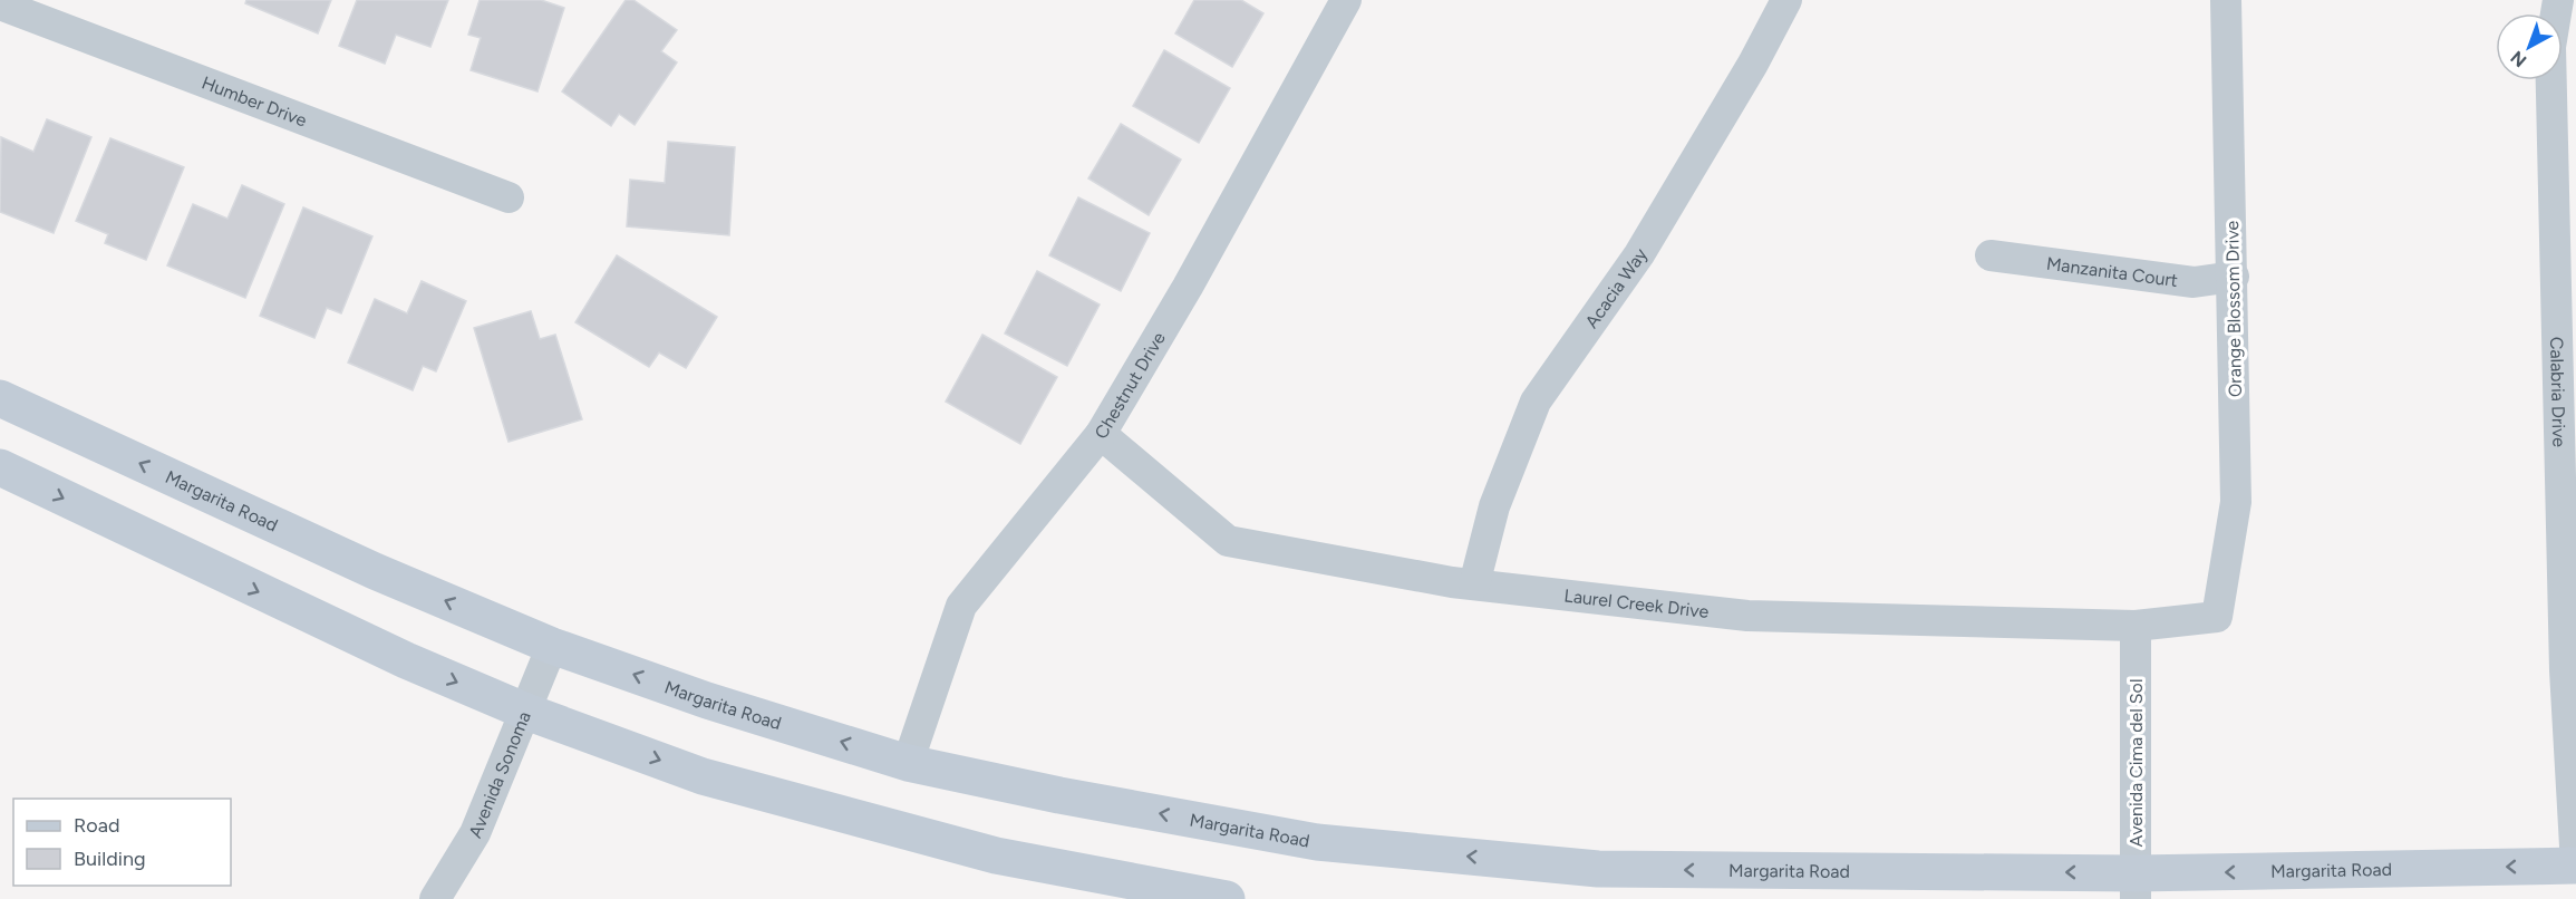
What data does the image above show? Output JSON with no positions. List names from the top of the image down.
{
  "streets": {
    "main road": ["Margarita Road"],
    "street": [
      "Humber Drive",
      "Manzanita Court",
      "Acacia Way",
      "Orange Blossom Drive",
      "Chestnut Drive",
      "Calabria Drive",
      "Laurel Creek Drive",
      "Avenida Cima del Sol",
      "Avenida Sonoma"
    ]
  },
  "crossings": [
    ["Manzanita Court", "Orange Blossom Drive"],
    ["Acacia Way", "Laurel Creek Drive"],
    ["Orange Blossom Drive", "Laurel Creek Drive"],
    ["Chestnut Drive", "Margarita Road"],
    ["Chestnut Drive", "Laurel Creek Drive"],
    ["Calabria Drive", "Margarita Road"],
    ["Margarita Road", "Avenida Cima del Sol"],
    ["Margarita Road", "Avenida Sonoma"],
    ["Laurel Creek Drive", "Avenida Cima del Sol"]
  ],
  "legend": ["Road", "Building"],
  "north": "bottom left"
}
